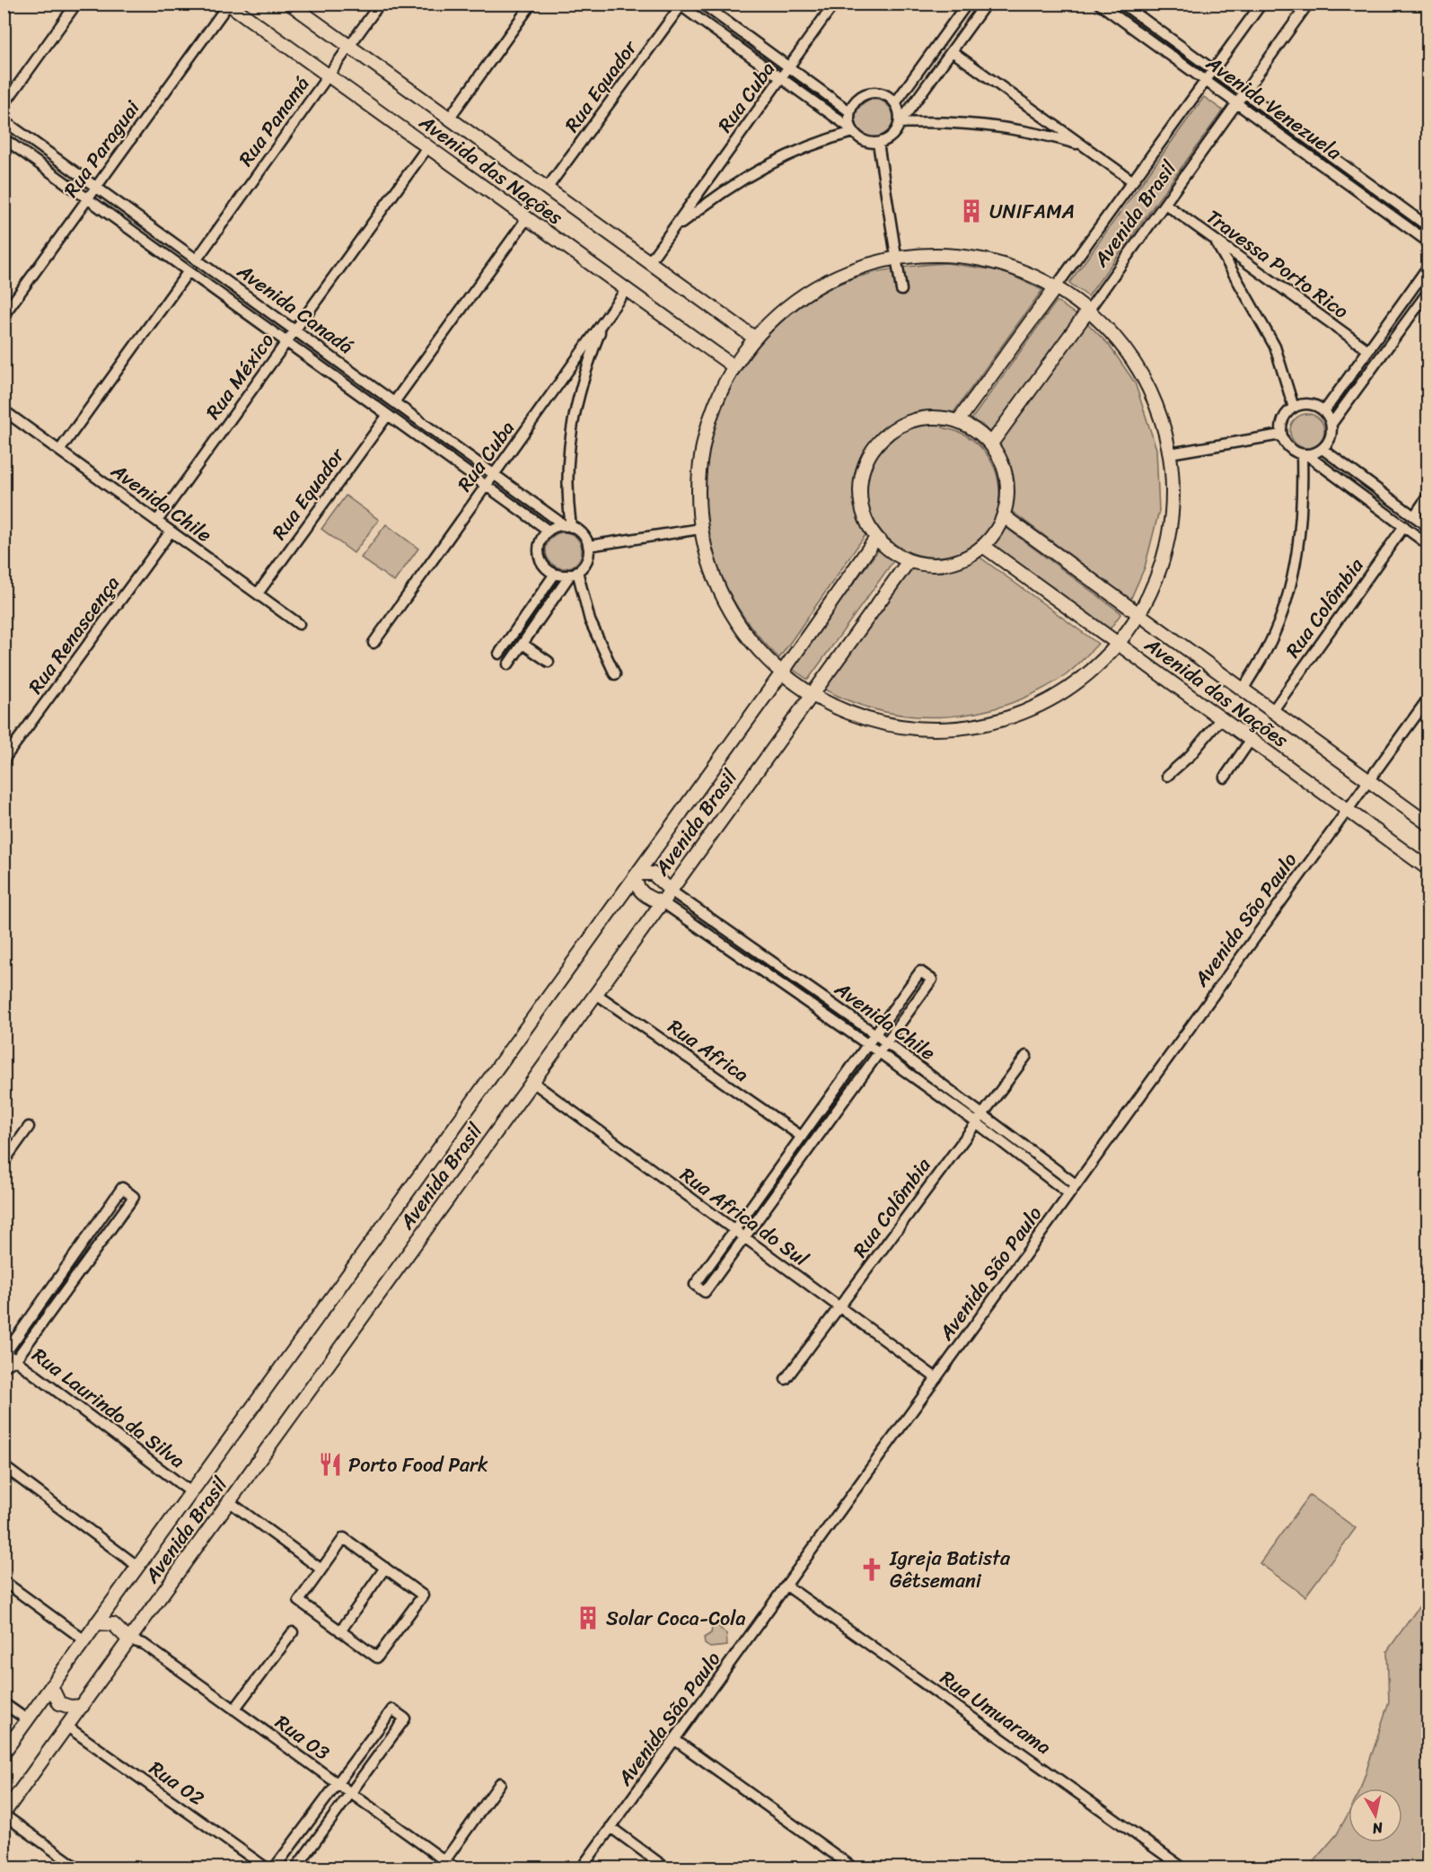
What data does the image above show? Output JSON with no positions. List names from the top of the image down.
{
  "streets": {
    "main road": ["Avenida das Nações", "Avenida Brasil"],
    "street": [
      "Rua Equador",
      "Rua Cuba",
      "Avenida Venezuela",
      "Rua Panamá",
      "Rua Paraguai",
      "Travessa Porto Rico",
      "Avenida Canadá",
      "Rua México",
      "Avenida Chile",
      "Rua Colômbia",
      "Rua Renascença",
      "Avenida São Paulo",
      "Rua Africa",
      "Rua Africa do Sul",
      "Rua Laurindo da Silva",
      "Rua Umuarama",
      "Rua 03",
      "Rua 02"
    ]
  },
  "crossings": [
    ["Rua Equador", "Avenida das Nações"],
    ["Rua Equador", "Avenida Canadá"],
    ["Rua Equador", "Avenida Chile"],
    ["Rua Cuba", "Avenida das Nações"],
    ["Rua Cuba", "Avenida Canadá"],
    ["Avenida Venezuela", "Avenida Brasil"],
    ["Rua Panamá", "Avenida das Nações"],
    ["Rua Panamá", "Avenida Canadá"],
    ["Rua Paraguai", "Avenida das Nações"],
    ["Rua Paraguai", "Avenida Canadá"],
    ["Avenida das Nações", "Avenida Brasil"],
    ["Avenida das Nações", "Rua México"],
    ["Avenida das Nações", "Rua Colômbia"],
    ["Avenida das Nações", "Avenida São Paulo"],
    ["Avenida Brasil", "Travessa Porto Rico"],
    ["Avenida Brasil", "Avenida Chile"],
    ["Avenida Brasil", "Rua Africa"],
    ["Avenida Brasil", "Rua Africa do Sul"],
    ["Avenida Brasil", "Rua Laurindo da Silva"],
    ["Avenida Brasil", "Rua 03"],
    ["Avenida Brasil", "Rua 02"],
    ["Avenida Canadá", "Rua México"],
    ["Rua México", "Avenida Chile"],
    ["Avenida Chile", "Rua Colômbia"],
    ["Avenida Chile", "Rua Renascença"],
    ["Avenida Chile", "Avenida São Paulo"],
    ["Rua Colômbia", "Rua Africa do Sul"],
    ["Avenida São Paulo", "Rua Africa do Sul"],
    ["Avenida São Paulo", "Rua Umuarama"]
  ],
  "places": {
    "building": ["UNIFAMA", "Solar Coca-Cola"],
    "restaurant": ["Porto Food Park"],
    "church": ["Igreja Batista Gêtsemani"]
  },
  "north": "bottom"
}
